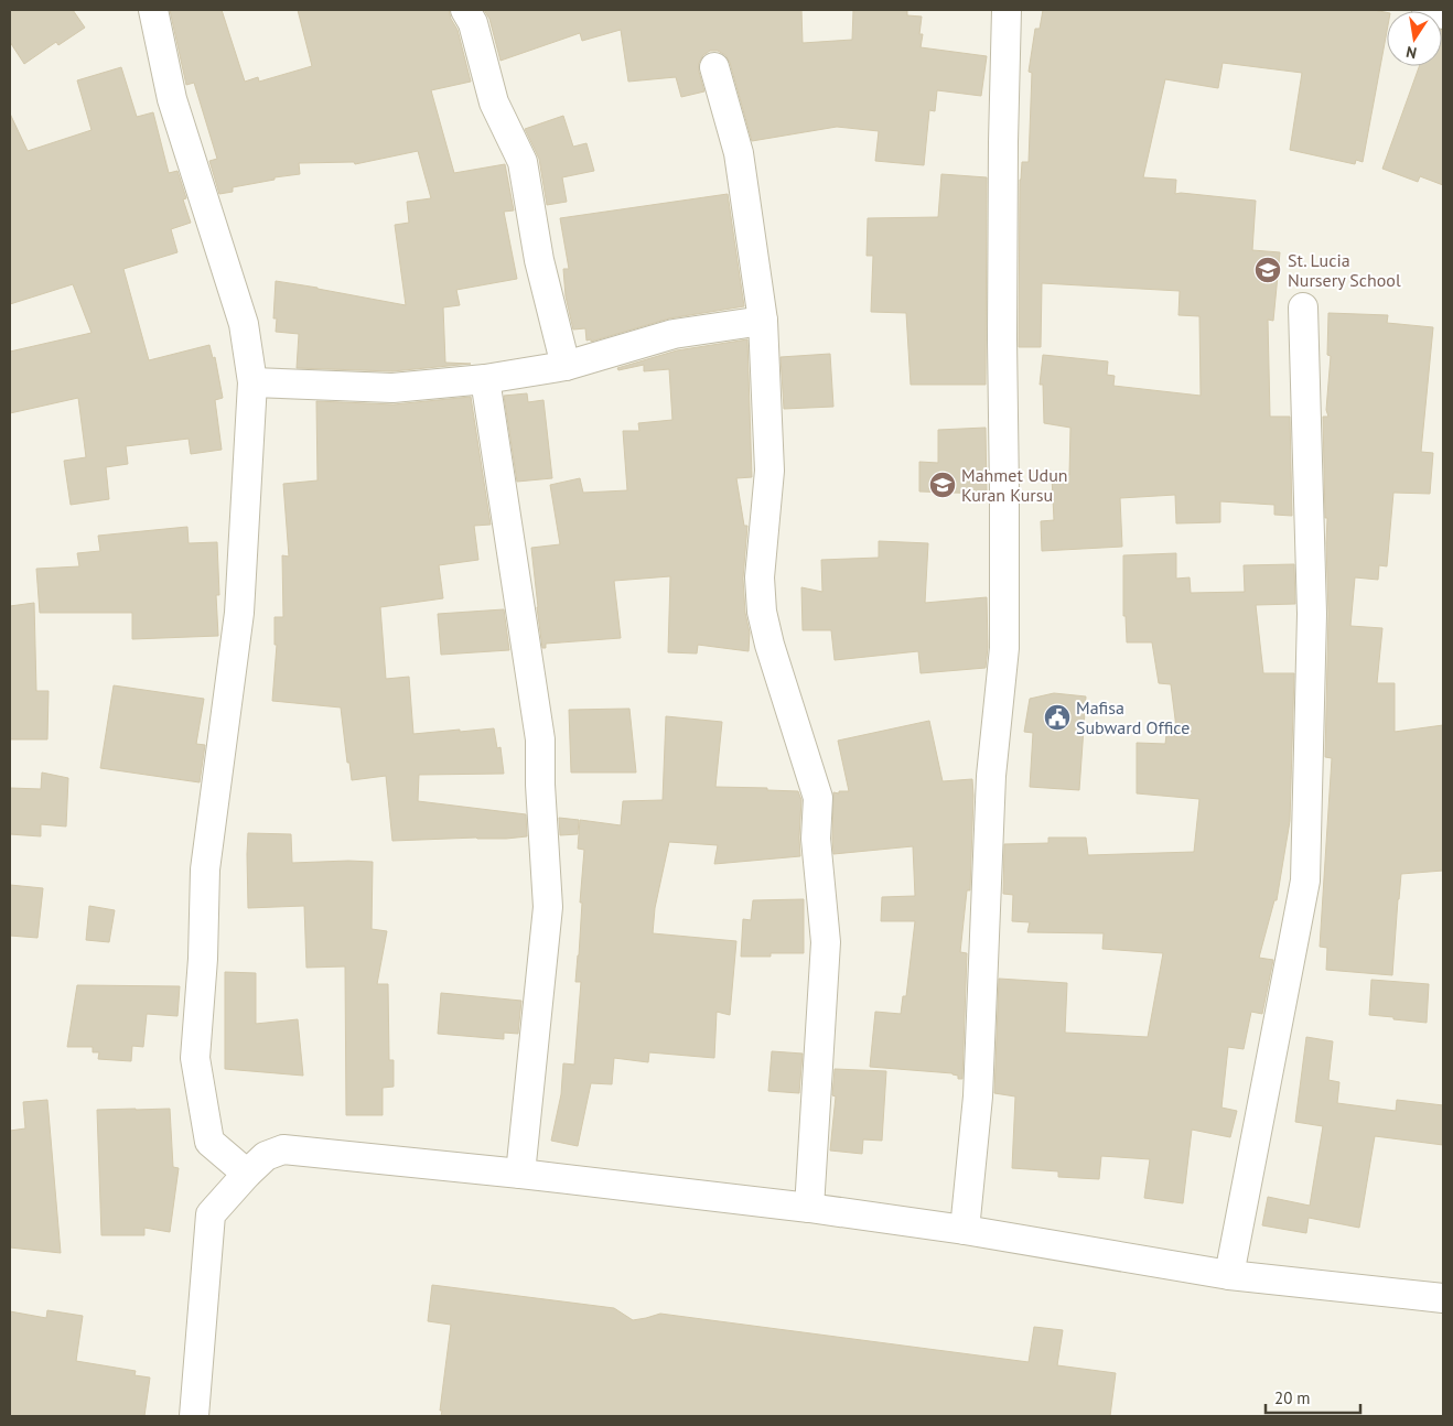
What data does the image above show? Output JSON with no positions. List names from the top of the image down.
{
  "places": {
    "school or university": ["St. Lucia Nursery School", "Mahmet Udun Kuran Kursu"],
    "public building": ["Mafisa Subward Office"]
  },
  "scale_bar": "20 m",
  "north": "bottom"
}
